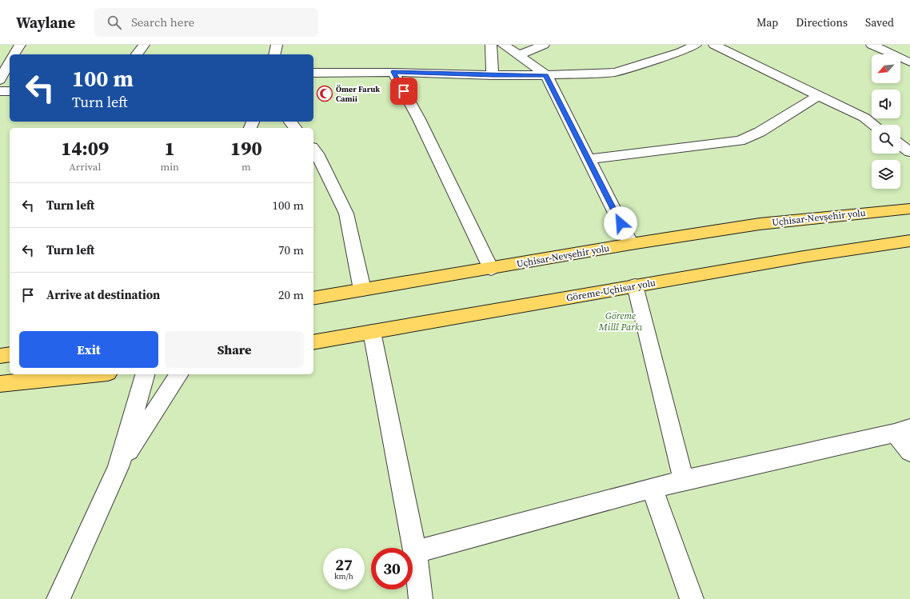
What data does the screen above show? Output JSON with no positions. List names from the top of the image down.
{
  "streets": {
    "main road": ["Uçhisar-Nevşehir yolu", "Göreme-Uçhisar yolu"]
  },
  "parks": ["Göreme Millî Parkı"],
  "places": {
    "mosque": ["Ömer Faruk Camii"]
  },
  "north": "bottom left",
  "page": {
    "header": "Waylane",
    "search": "Search here",
    "nav": ["Map", "Directions", "Saved"],
    "turn": ["100 m", "Turn left"],
    "eta": [
      "14:09",
      "Arrival",
      "1",
      "min",
      "190",
      "m"
    ],
    "list": [
      {
        "name": "Turn left",
        "value": "100 m"
      },
      {
        "name": "Turn left",
        "value": "70 m"
      },
      {
        "name": "Arrive at destination",
        "value": "20 m"
      }
    ],
    "buttons": ["Exit", "Share"],
    "speed": "27 km/h",
    "limit": "30"
  }
}
